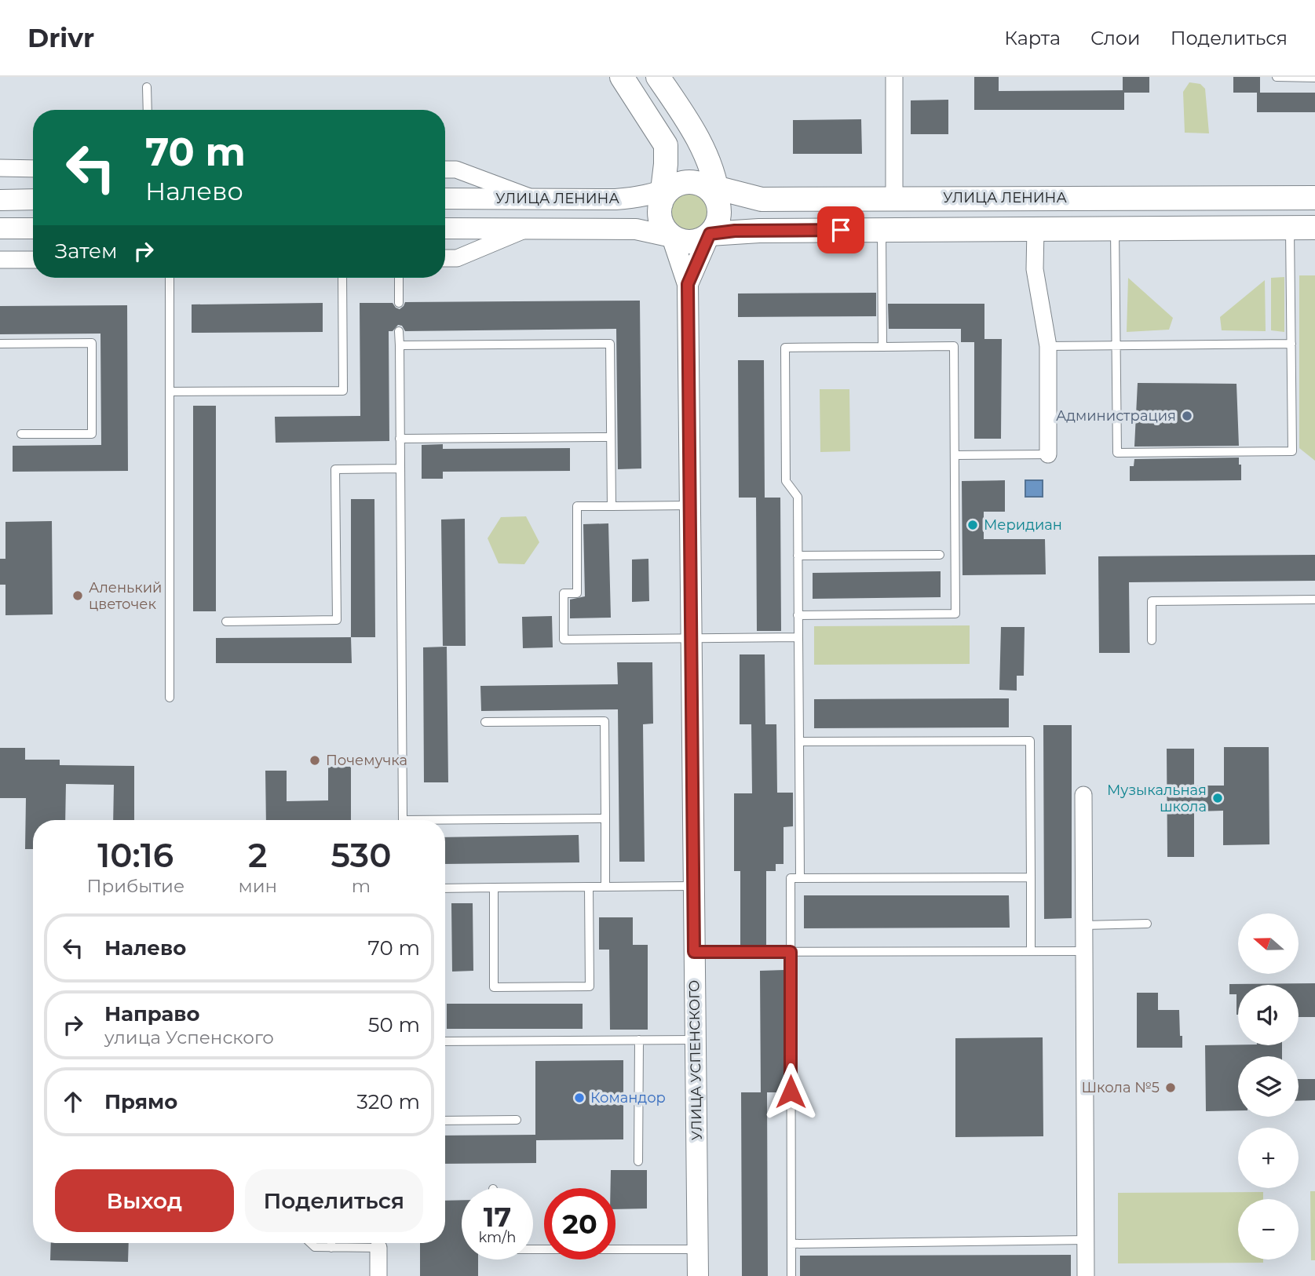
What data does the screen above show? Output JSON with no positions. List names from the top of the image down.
{
  "streets": {
    "main road": ["УЛИЦА ЛЕНИНА"],
    "street": ["УЛИЦА УСПЕНСКОГО"]
  },
  "places": [
    "Администрация",
    "Меридиан",
    "Аленький цветочек",
    "Почемучка",
    "Музыкальная школа",
    "Школа №5",
    "Командор"
  ],
  "north": "left",
  "page": {
    "header": "Drivr",
    "nav": ["Карта", "Слои", "Поделиться"],
    "turn": ["70 m", "Налево"],
    "then": "Затем",
    "eta": [
      "10:16",
      "Прибытие",
      "2",
      "мин",
      "530",
      "m"
    ],
    "map_buttons": ["+", "−"],
    "list": [
      {
        "name": "Налево",
        "value": "70 m"
      },
      {
        "name": "Направо",
        "note": "улица Успенского",
        "value": "50 m"
      },
      {
        "name": "Прямо",
        "value": "320 m"
      }
    ],
    "buttons": ["Выход", "Поделиться"],
    "speed": "17 km/h",
    "limit": "20"
  }
}
